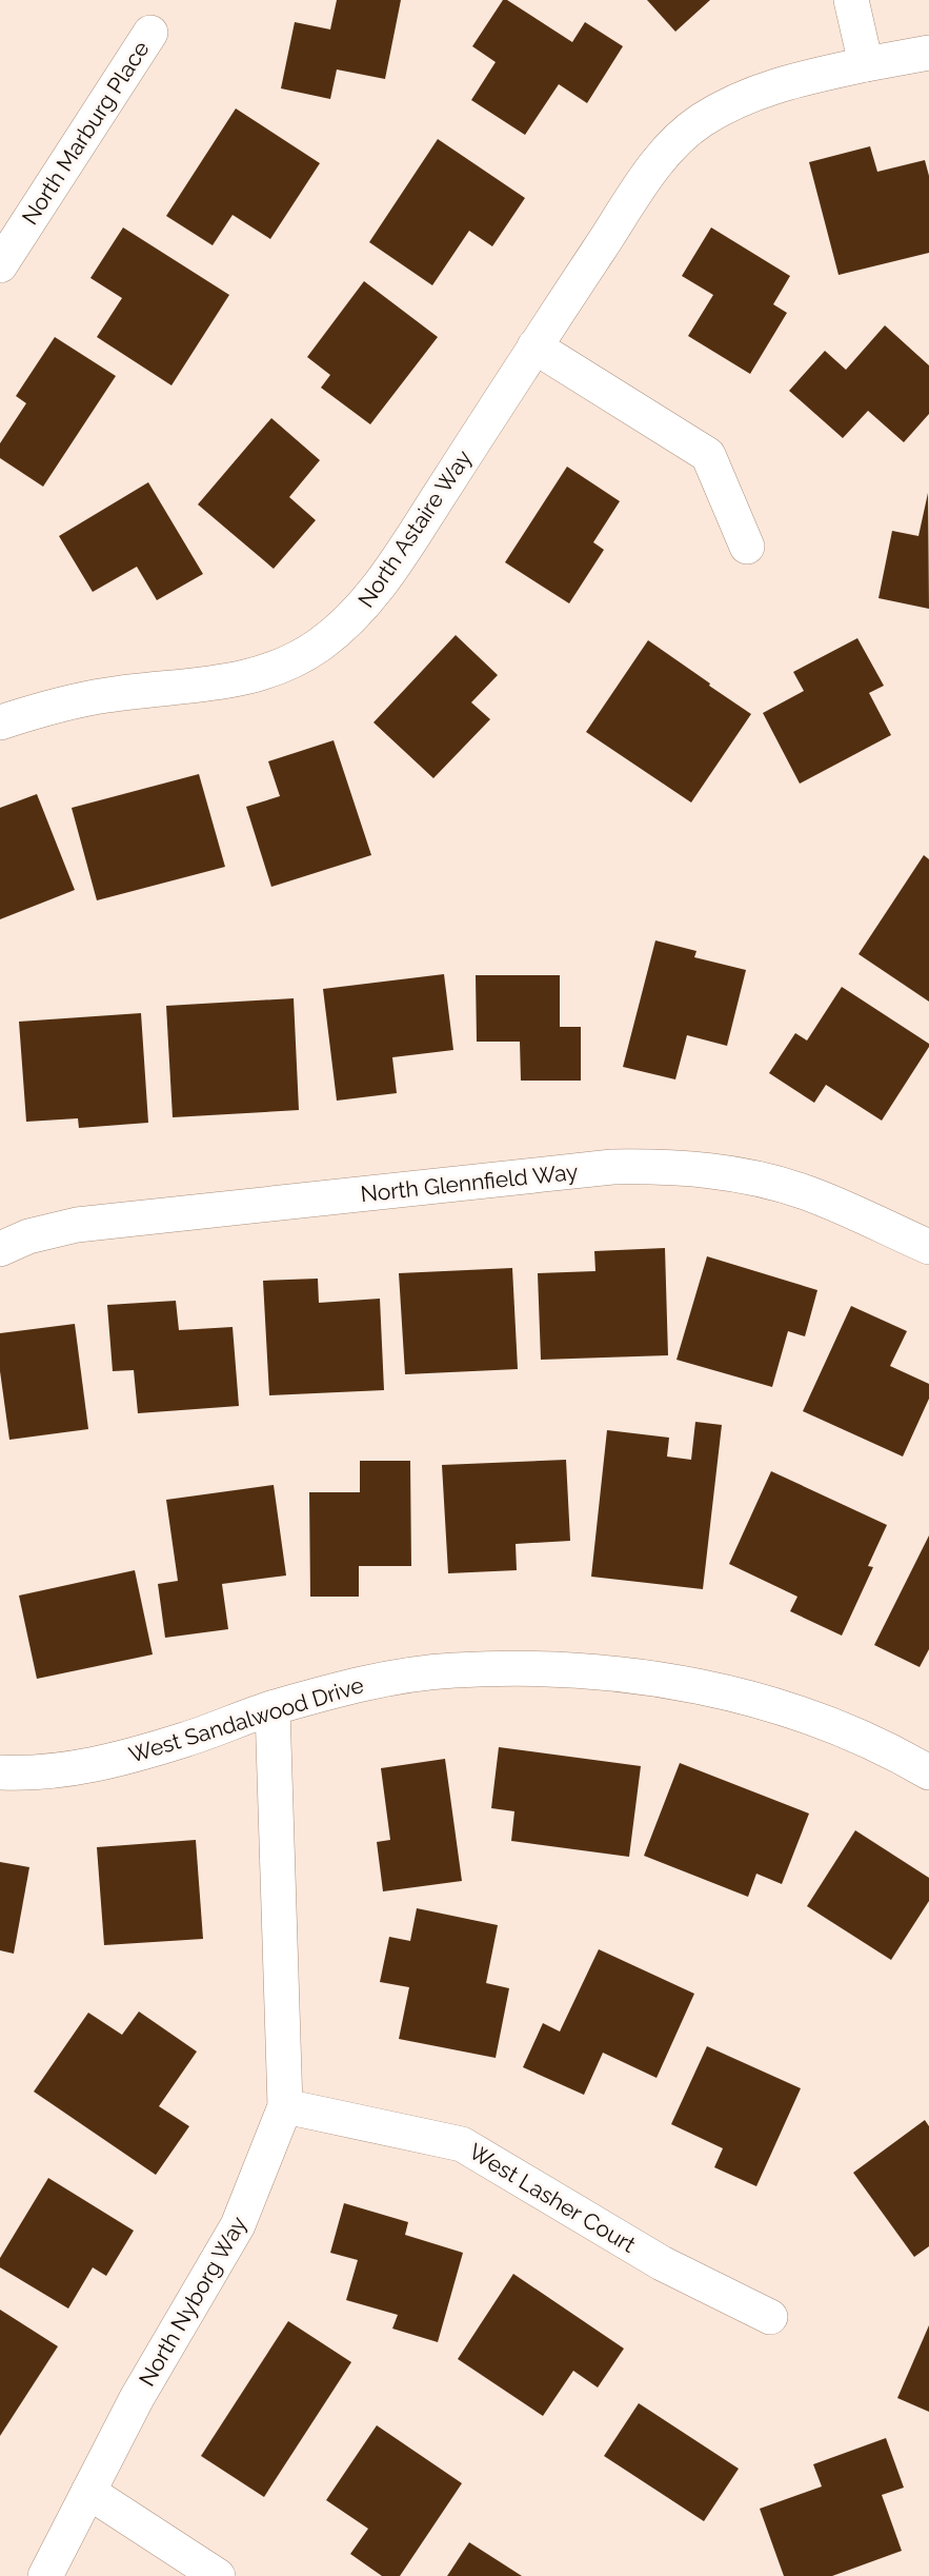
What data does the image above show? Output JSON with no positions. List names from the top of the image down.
{
  "streets": {
    "street": [
      "North Marburg Place",
      "North Astaire Way",
      "North Glennfield Way",
      "West Sandalwood Drive",
      "West Lasher Court",
      "North Nyborg Way"
    ]
  },
  "crossings": [
    ["West Sandalwood Drive", "North Nyborg Way"],
    ["West Lasher Court", "North Nyborg Way"]
  ]
}
